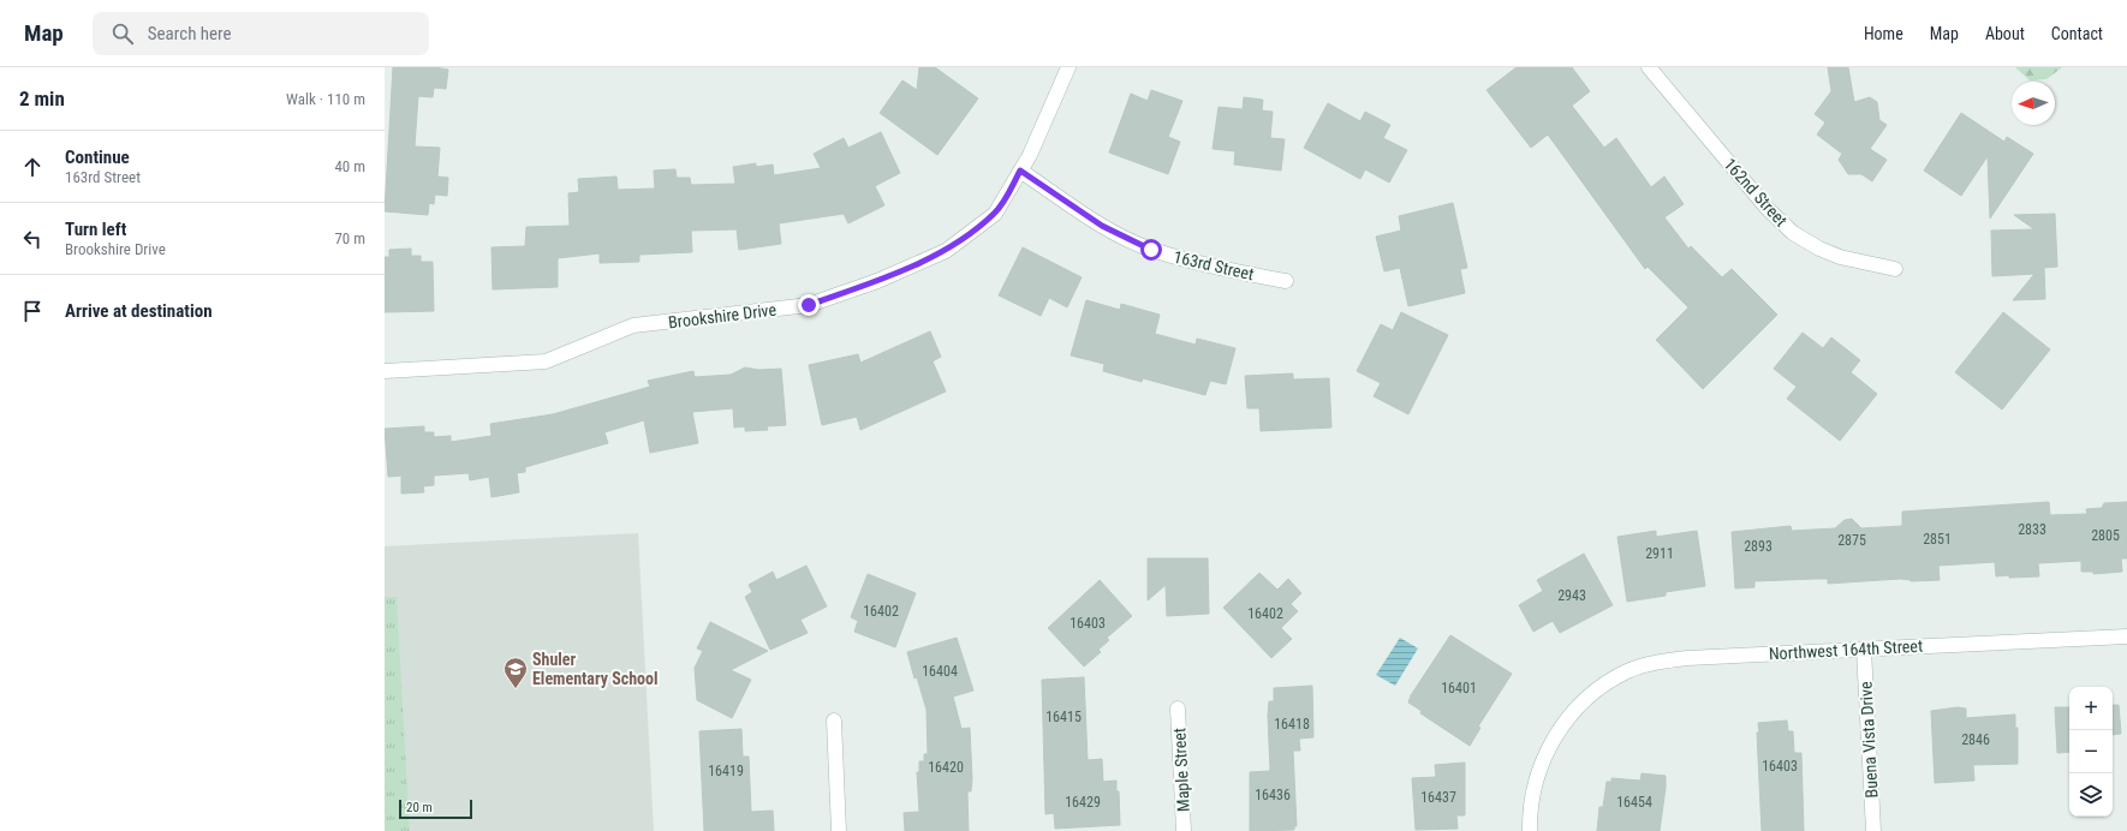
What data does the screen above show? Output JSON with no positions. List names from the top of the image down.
{
  "streets": {
    "street": [
      "162nd Street",
      "163rd Street",
      "Brookshire Drive",
      "Northwest 164th Street",
      "Buena Vista Drive",
      "Maple Street"
    ]
  },
  "crossings": [
    ["163rd Street", "Brookshire Drive"],
    ["Northwest 164th Street", "Buena Vista Drive"]
  ],
  "places": {
    "school or university": ["Shuler Elementary School"]
  },
  "house_numbers": [
    "2833",
    "2805",
    "2851",
    "2875",
    "2893",
    "2911",
    "2943",
    "16402",
    "16402",
    "16403",
    "16404",
    "16401",
    "16415",
    "16418",
    "2846",
    "16403",
    "16420",
    "16419",
    "16436",
    "16437",
    "16429",
    "16454"
  ],
  "scale_bar": "20 m",
  "north": "left",
  "page": {
    "header": "Map",
    "search": "Search here",
    "nav": [
      "Home",
      "Map",
      "About",
      "Contact"
    ],
    "heading": ["2 min", "Walk · 110 m"],
    "list": [
      ["Continue", "163rd Street", "40 m"],
      ["Turn left", "Brookshire Drive", "70 m"],
      "Arrive at destination"
    ],
    "map_buttons": ["+", "−"],
    "scale": "20 m"
  }
}
